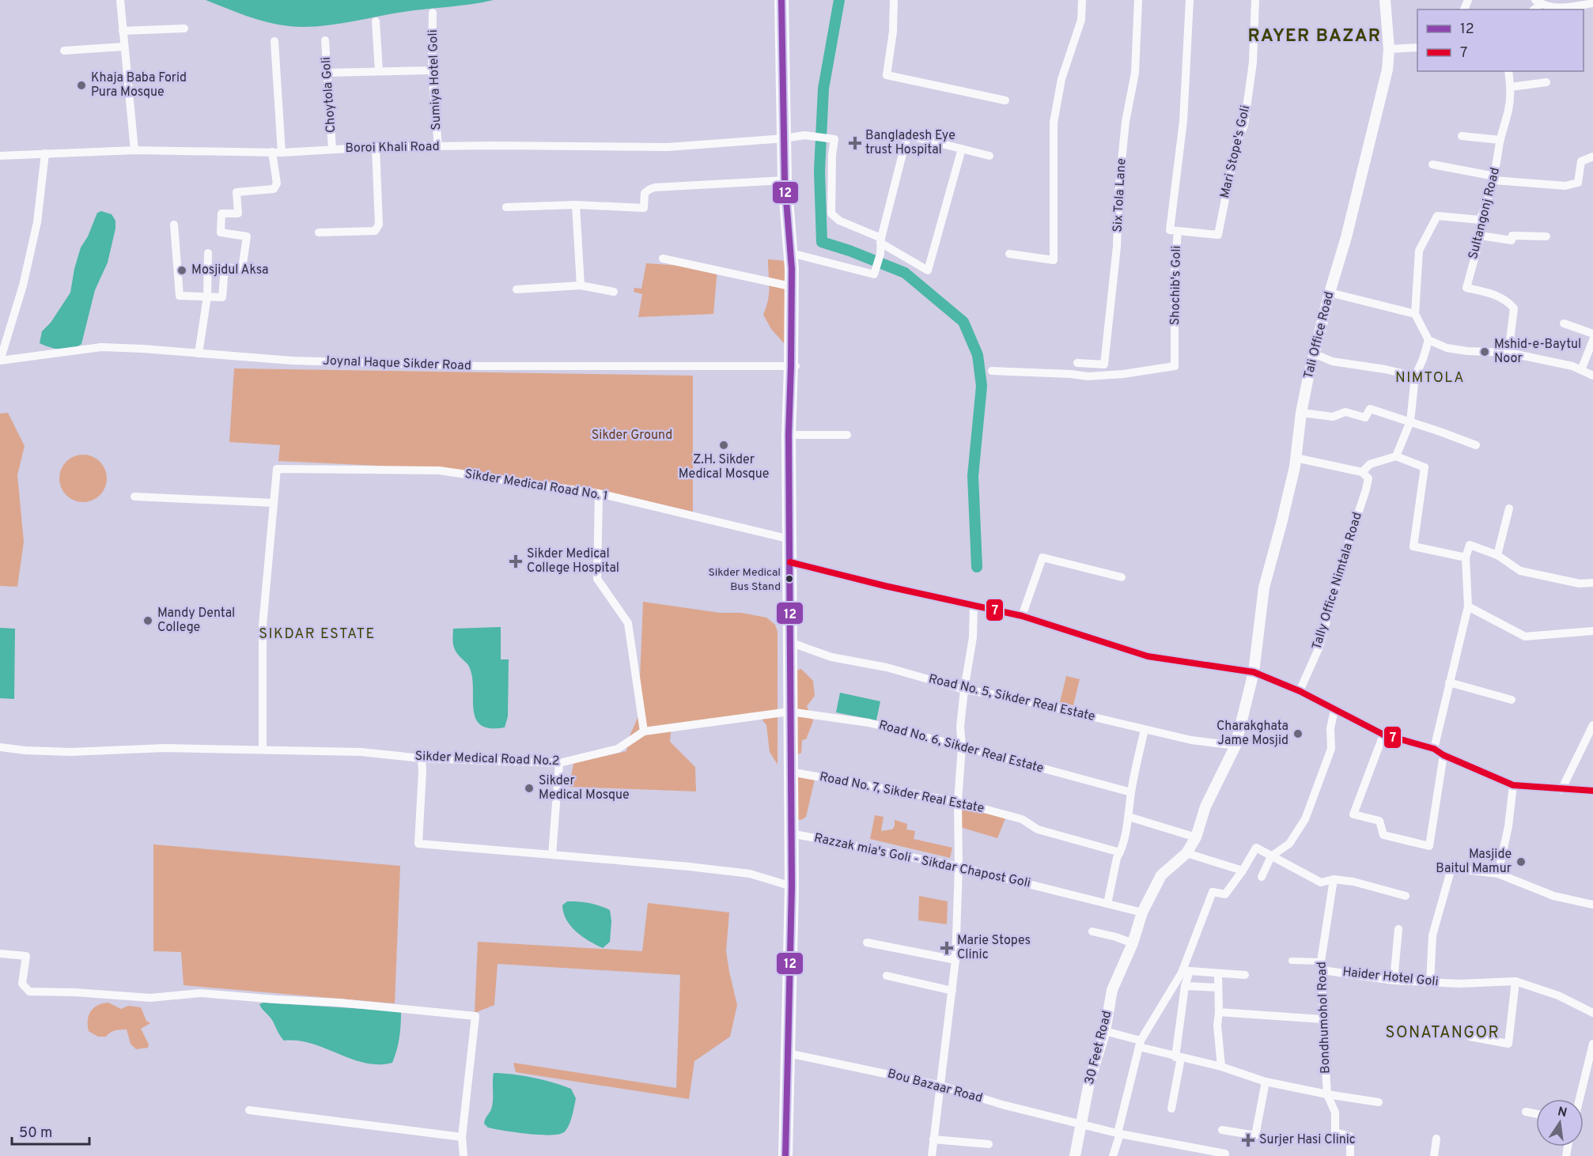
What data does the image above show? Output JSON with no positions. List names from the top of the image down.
{
  "streets": {
    "street": [
      "Sumiya Hotel Goli",
      "Choytola Goli",
      "Boroi Khali Road",
      "Mari Stope's Goli",
      "Six Tola Lane",
      "Sultangonj Road",
      "Shochib's Goli",
      "Tali Office Road",
      "Joynal Haque Sikder Road",
      "Sikder Medical Road No. 1",
      "Tally Office Nimtala Road",
      "Road No. 5, Sikder Real Estate",
      "Road No. 6, Sikder Real Estate",
      "Sikder Medical Road No.2",
      "Road No. 7, Sikder Real Estate",
      "Razzak mia's Goli - Sikdar Chapost Goli",
      "Haider Hotel Goli",
      "Bondhumohol Road",
      "30 Feet Road",
      "Bou Bazaar Road"
    ]
  },
  "crossings": [
    ["Sumiya Hotel Goli", "Boroi Khali Road"],
    ["Choytola Goli", "Boroi Khali Road"],
    ["Mari Stope's Goli", "Shochib's Goli"],
    ["Tali Office Road", "Road No. 5, Sikder Real Estate"],
    ["Tali Office Road", "30 Feet Road"],
    ["Road No. 6, Sikder Real Estate", "Sikder Medical Road No.2"],
    ["Razzak mia's Goli - Sikdar Chapost Goli", "30 Feet Road"],
    ["Haider Hotel Goli", "Bondhumohol Road"],
    ["30 Feet Road", "Bou Bazaar Road"]
  ],
  "districts": [
    "RAYER BAZAR",
    "NIMTOLA",
    "SIKDAR ESTATE",
    "SONATANGOR"
  ],
  "parks": ["Sikder Ground"],
  "places": {
    "other": [
      "Khaja Baba Forid Pura Mosque",
      "Mosjidul Aksa",
      "Mshid-e-Baytul Noor",
      "Z.H. Sikder Medical Mosque",
      "Sikder Medical Bus Stand",
      "Mandy Dental College",
      "Charakghata Jame Mosjid",
      "Sikder Medical Mosque",
      "Masjide Baitul Mamur"
    ],
    "health": [
      "Bangladesh Eye trust Hospital",
      "Sikder Medical College Hospital",
      "Marie Stopes Clinic",
      "Surjer Hasi Clinic"
    ]
  },
  "lines": ["transit line 12", "transit line 7"],
  "legend": ["12", "7"],
  "scale_bar": "50 m",
  "north": "top"
}
